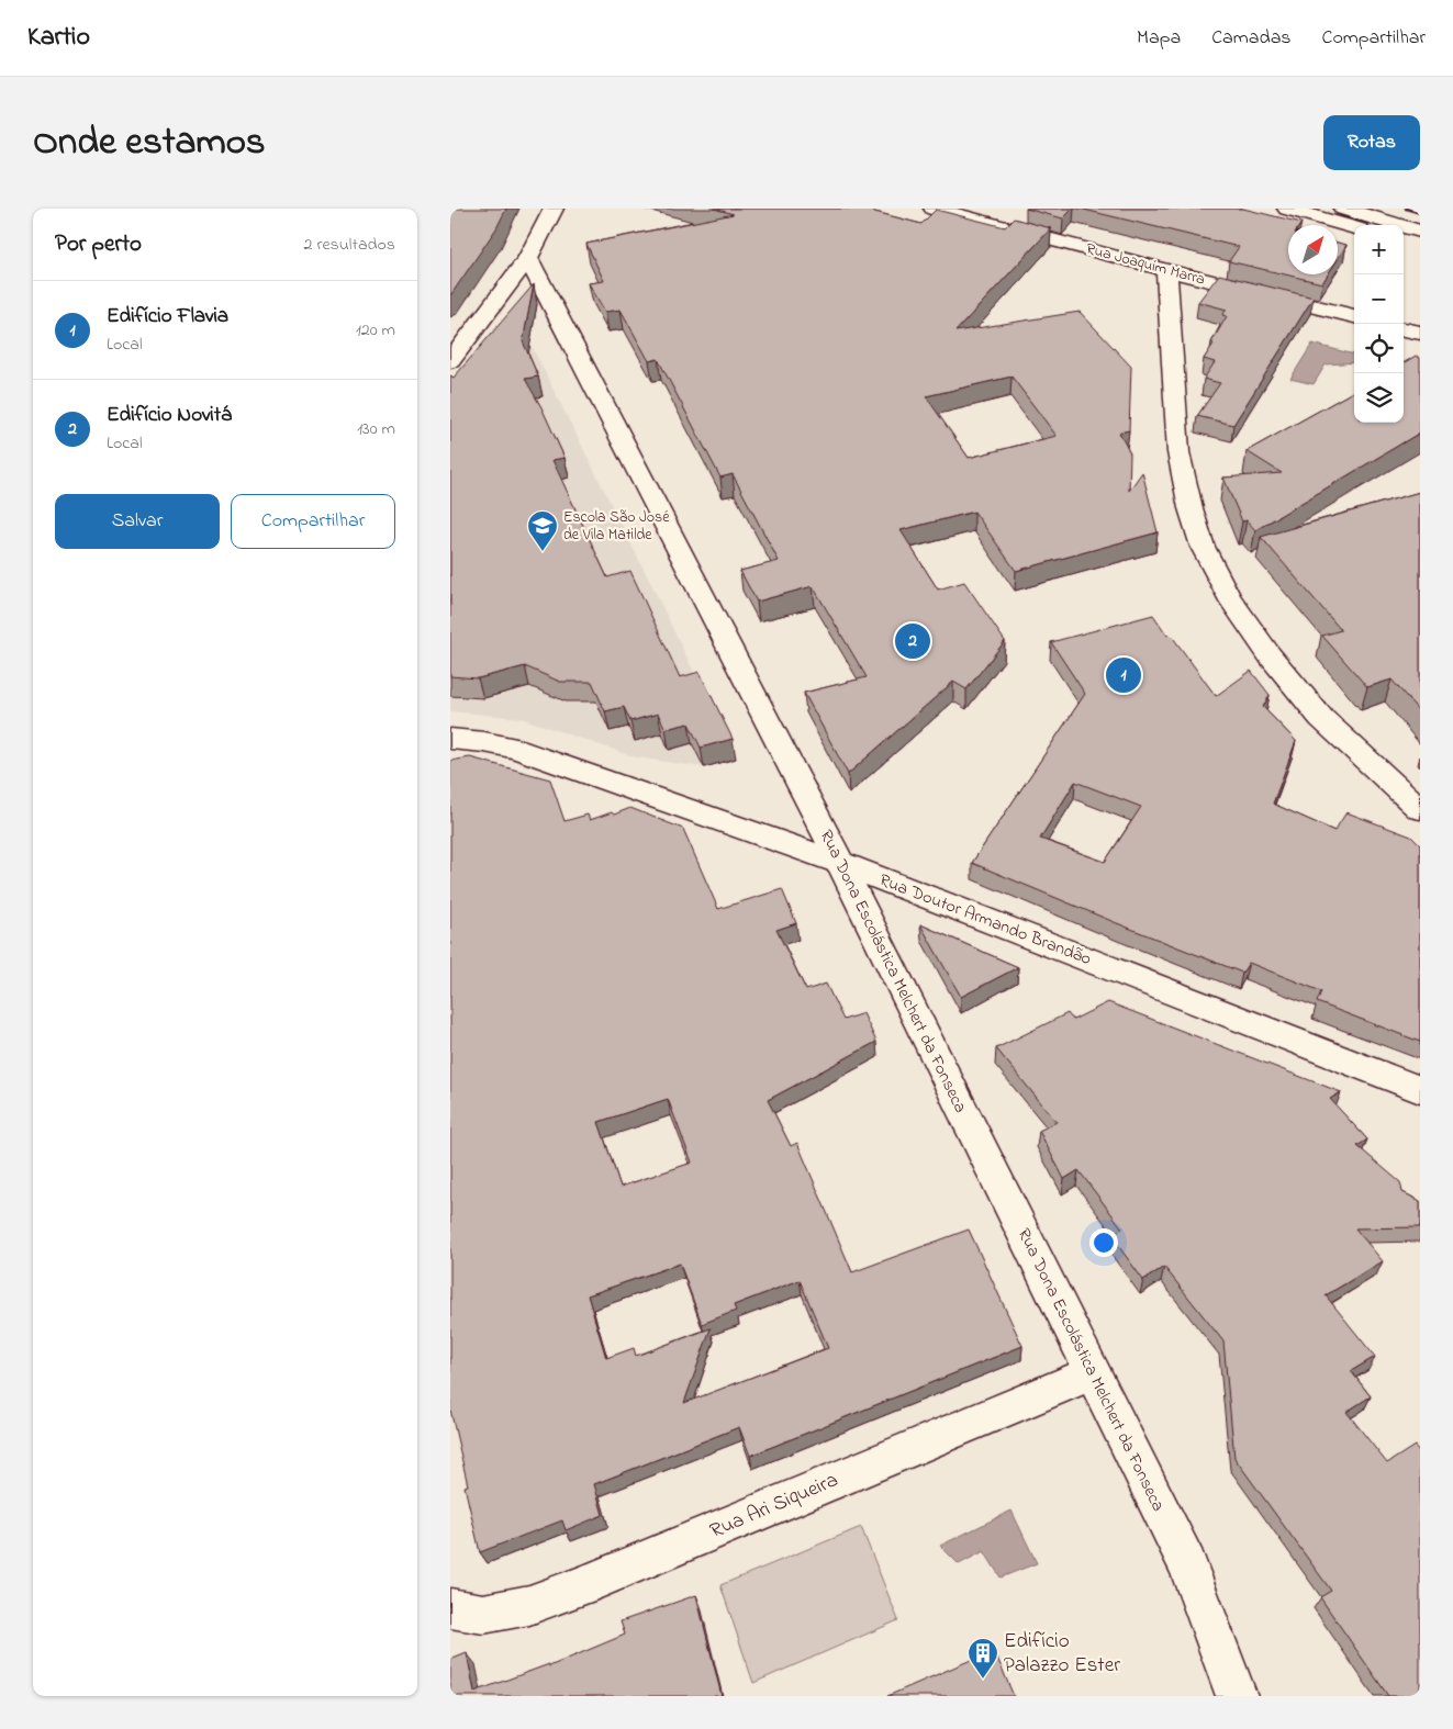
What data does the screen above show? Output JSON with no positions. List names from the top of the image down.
{
  "streets": {
    "main road": [
      "Rua Joaquim Marra",
      "Rua Doutor Armando Brandão",
      "Rua Dona Escolástica Melchert da Fonseca",
      "Rua Ari Siqueira"
    ]
  },
  "crossings": [
    ["Rua Doutor Armando Brandão", "Rua Dona Escolástica Melchert da Fonseca"],
    ["Rua Dona Escolástica Melchert da Fonseca", "Rua Ari Siqueira"]
  ],
  "places": {
    "school or university": ["Escola São José de Vila Matilde"],
    "building": ["Edifício Palazzo Ester"]
  },
  "north": "top right",
  "page": {
    "header": "Kartio",
    "nav": ["Mapa", "Camadas", "Compartilhar"],
    "title": "Onde estamos",
    "buttons": [
      "Rotas",
      ["Salvar", "Compartilhar"]
    ],
    "heading": ["Por perto", "2 resultados"],
    "map_buttons": ["+", "−"],
    "list": [
      {
        "mark": "1",
        "name": "Edifício Flavia",
        "note": "Local",
        "value": "120 m"
      },
      {
        "mark": "2",
        "name": "Edifício Novitá",
        "note": "Local",
        "value": "130 m"
      }
    ],
    "pins": ["2", "1"]
  }
}
